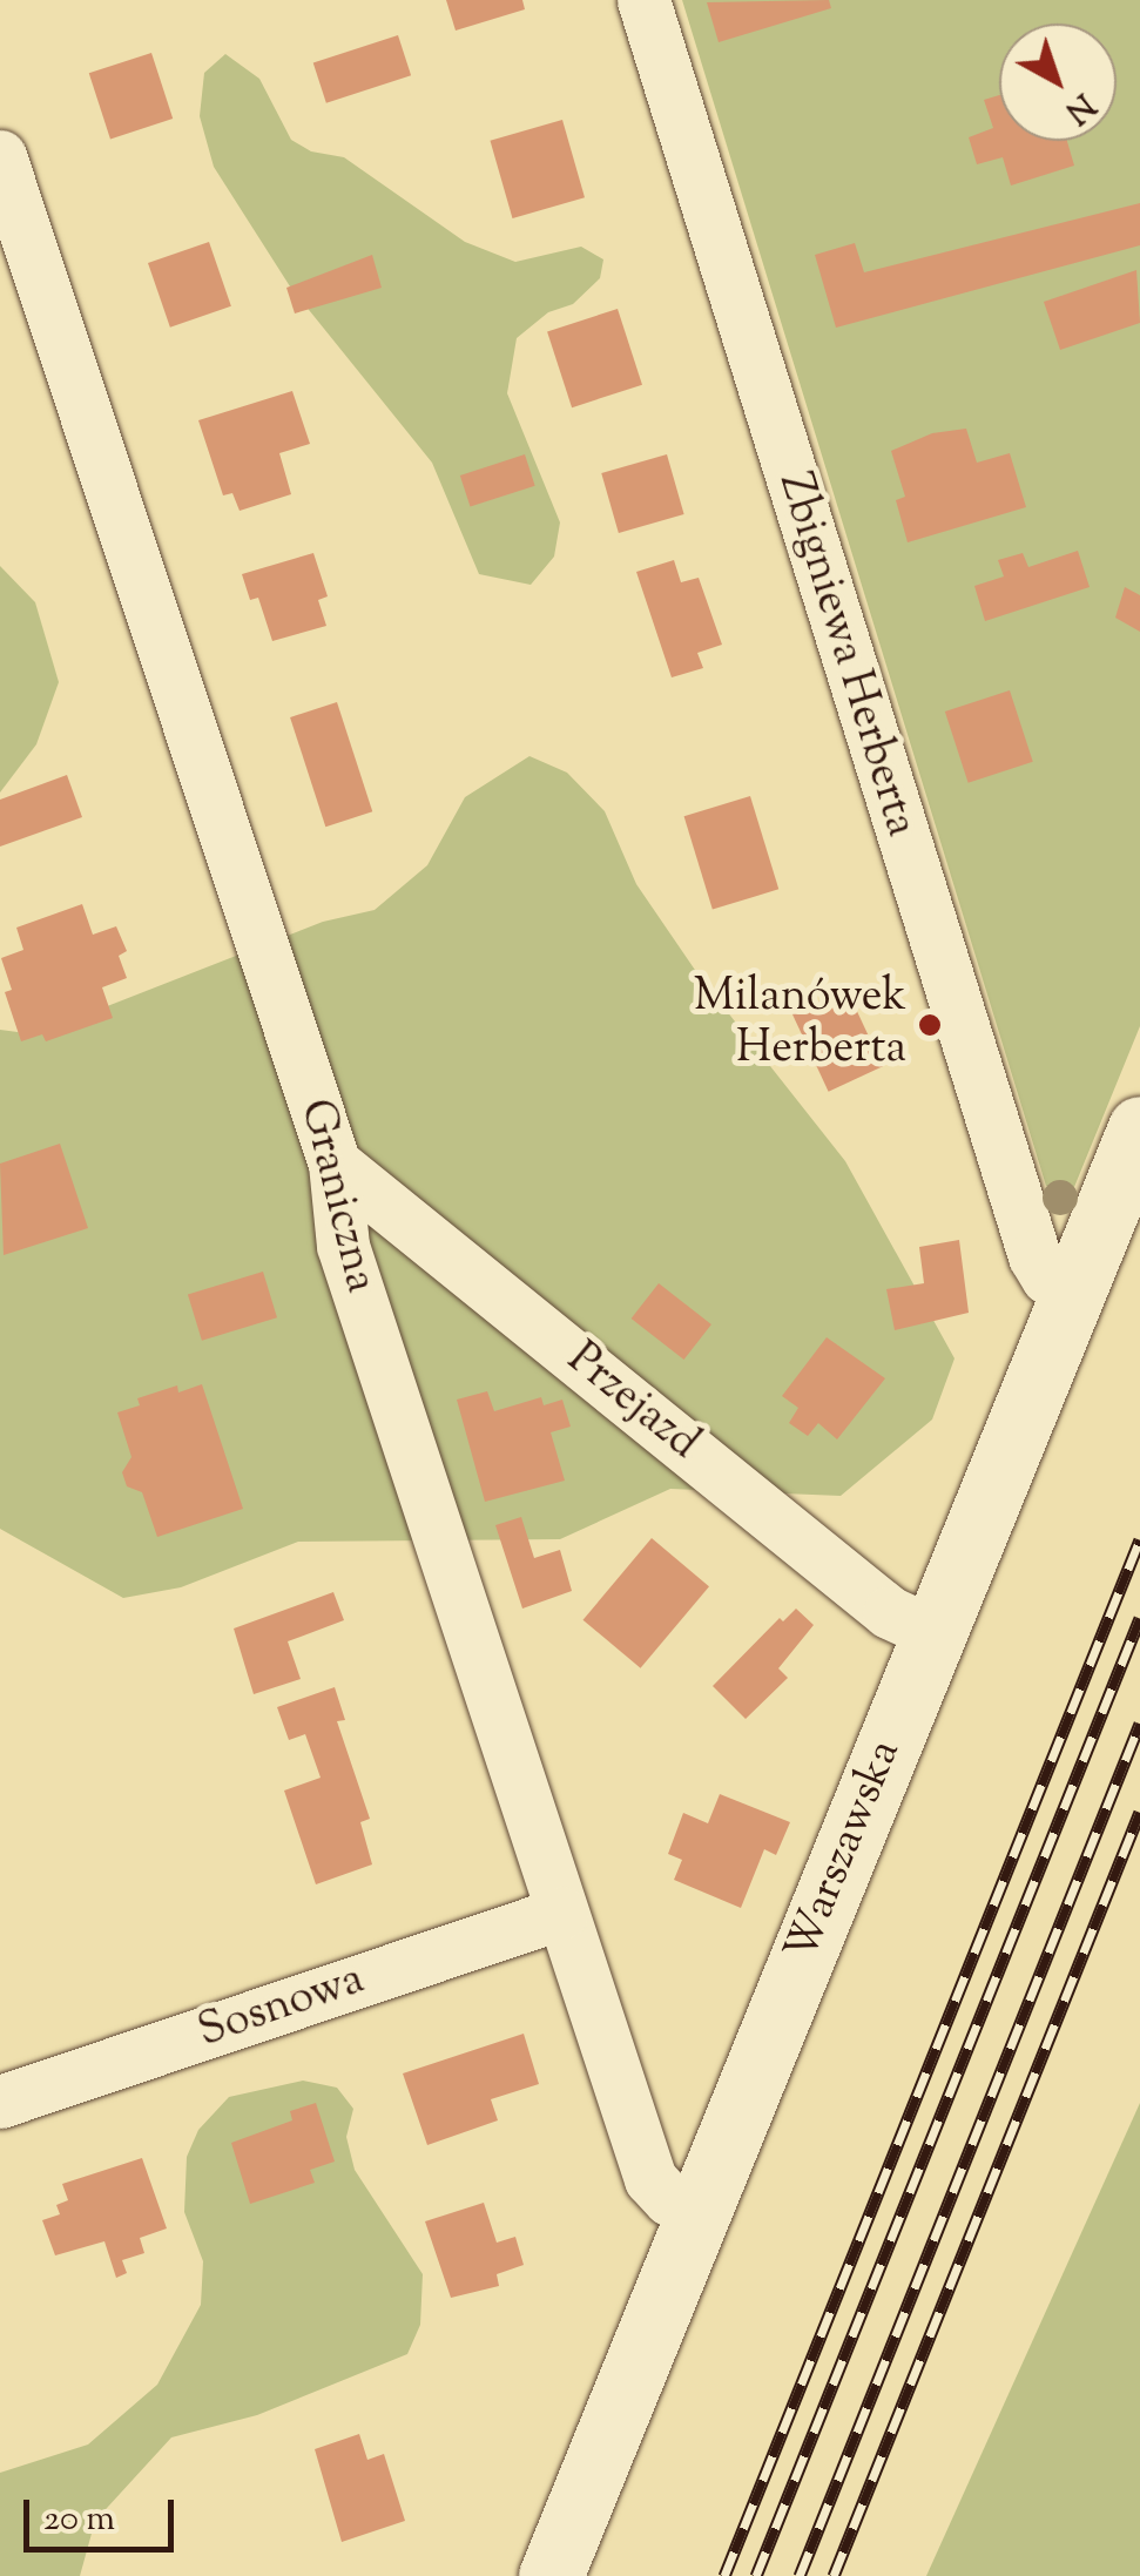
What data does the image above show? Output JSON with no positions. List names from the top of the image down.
{
  "streets": {
    "street": [
      "Zbigniewa Herberta",
      "Graniczna",
      "Przejazd",
      "Warszawska",
      "Sosnowa"
    ]
  },
  "crossings": [
    ["Zbigniewa Herberta", "Warszawska"],
    ["Graniczna", "Przejazd"],
    ["Graniczna", "Warszawska"],
    ["Graniczna", "Sosnowa"],
    ["Przejazd", "Warszawska"]
  ],
  "places": ["Milanówek Herberta"],
  "scale_bar": "20 m",
  "north": "bottom right"
}
